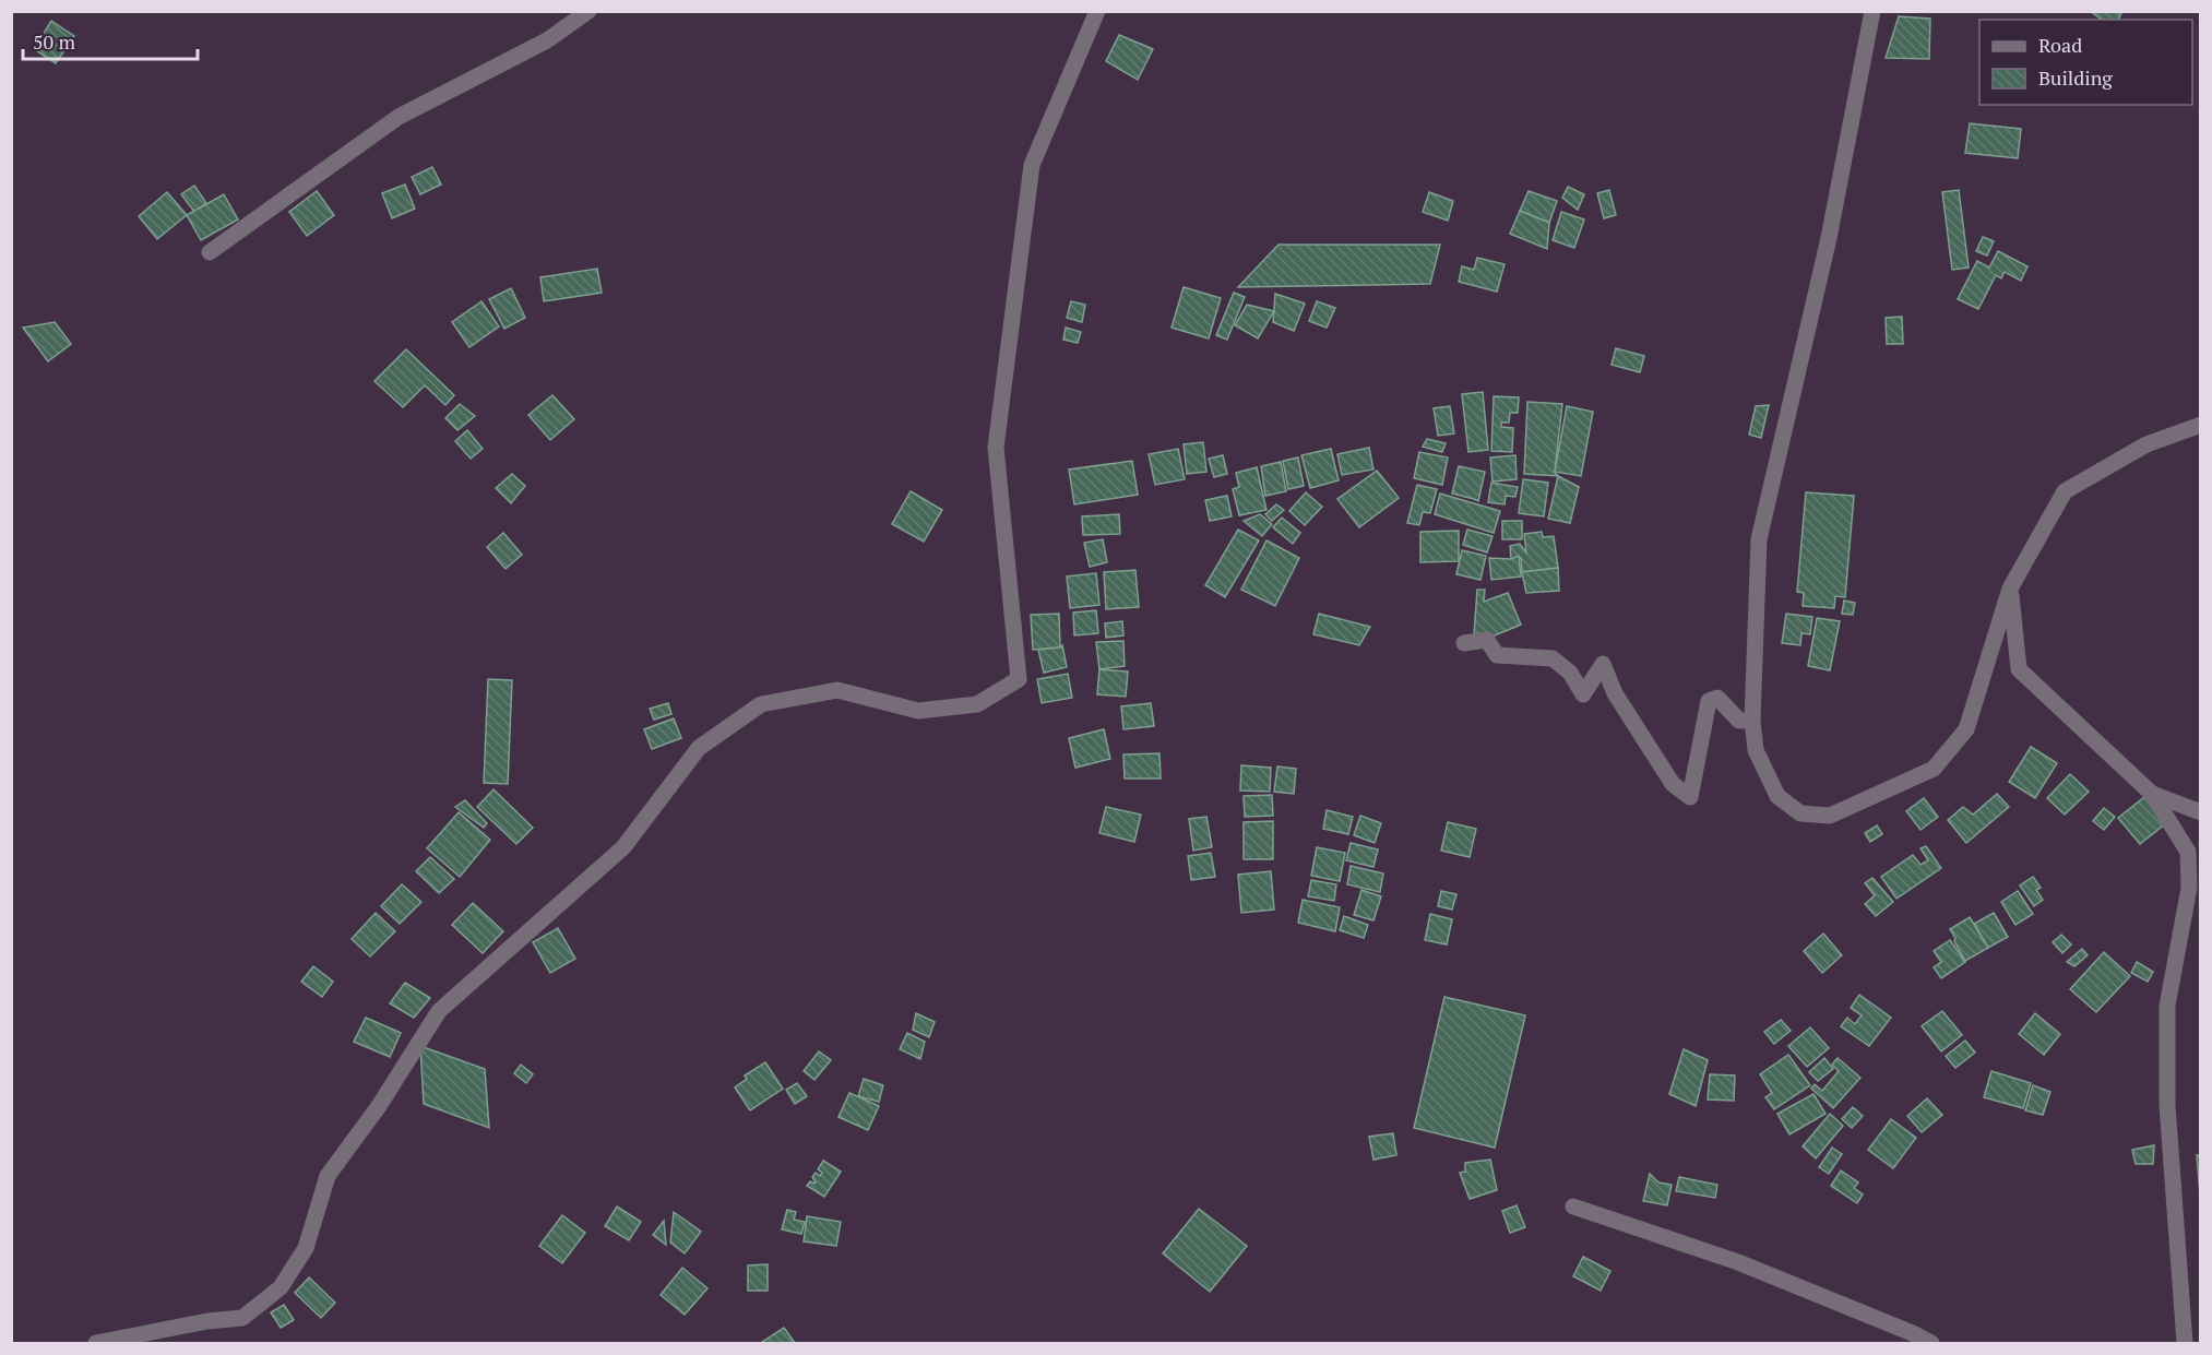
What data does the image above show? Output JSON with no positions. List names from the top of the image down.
{
  "legend": ["Road", "Building"],
  "scale_bar": "50 m"
}
